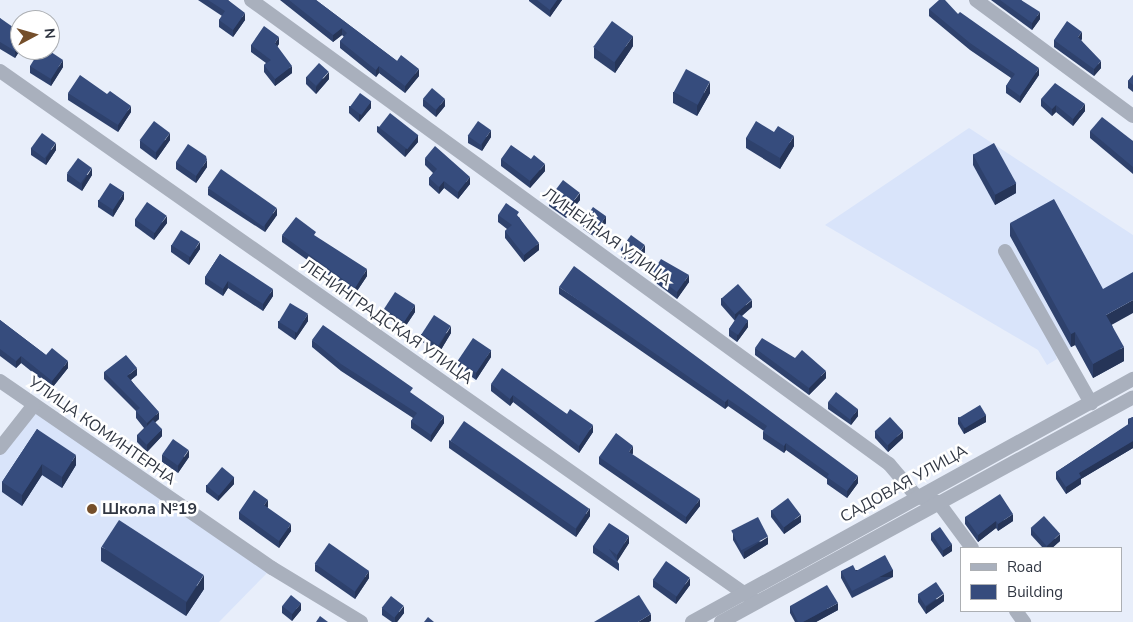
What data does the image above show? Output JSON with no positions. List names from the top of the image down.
{
  "streets": {
    "street": [
      "ЛИНЕЙНАЯ УЛИЦА",
      "ЛЕНИНГРАДСКАЯ УЛИЦА",
      "УЛИЦА КОМИНТЕРНА",
      "САДОВАЯ УЛИЦА"
    ]
  },
  "crossings": [
    ["ЛИНЕЙНАЯ УЛИЦА", "САДОВАЯ УЛИЦА"],
    ["ЛЕНИНГРАДСКАЯ УЛИЦА", "САДОВАЯ УЛИЦА"]
  ],
  "places": ["Школа №19"],
  "legend": ["Road", "Building"],
  "north": "right"
}
